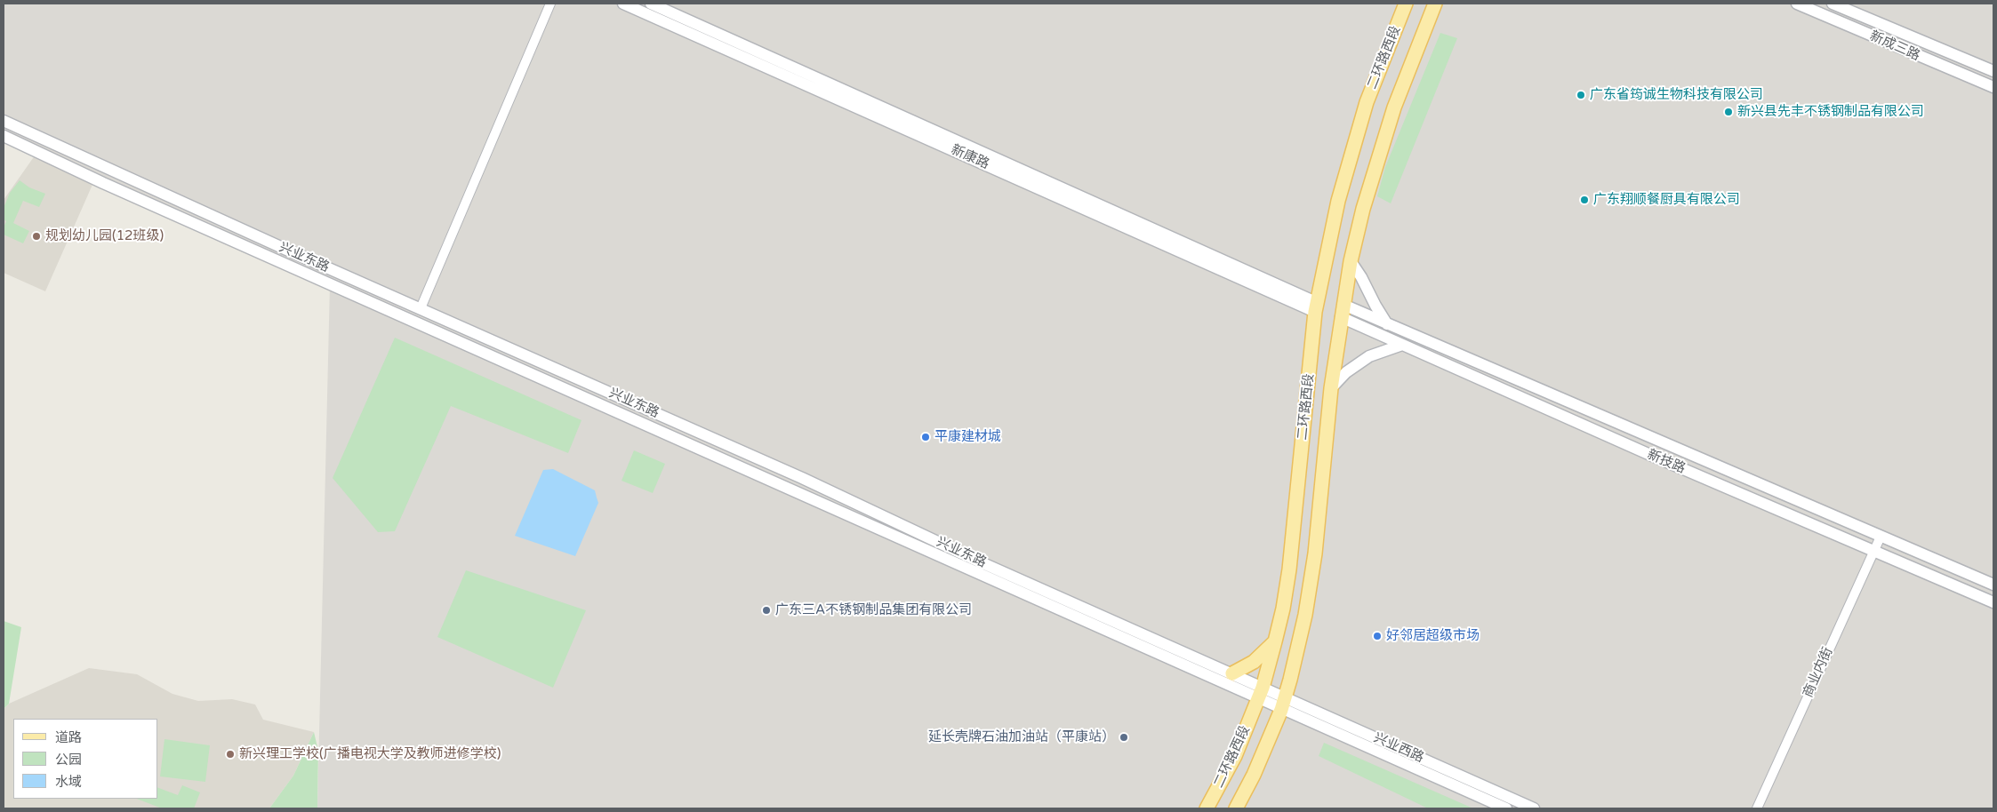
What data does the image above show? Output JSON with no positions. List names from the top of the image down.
{
  "streets": {
    "main road": ["二环路西段"],
    "street": [
      "新成三路",
      "新康路",
      "兴业东路",
      "新技路",
      "商业内街",
      "兴业西路"
    ]
  },
  "crossings": [
    ["二环路西段", "新康路"],
    ["二环路西段", "兴业东路"],
    ["二环路西段", "新技路"],
    ["二环路西段", "兴业西路"],
    ["兴业东路", "兴业西路"],
    ["新技路", "商业内街"]
  ],
  "places": [
    "广东省筠诚生物科技有限公司",
    "新兴县先丰不锈钢制品有限公司",
    "广东翔顺餐厨具有限公司",
    "规划幼儿园(12班级)",
    "平康建材城",
    "广东三A不锈钢制品集团有限公司",
    "好邻居超级市场",
    "延长壳牌石油加油站（平康站）",
    "新兴理工学校(广播电视大学及教师进修学校)"
  ],
  "legend": ["道路", "公园", "水域"]
}
